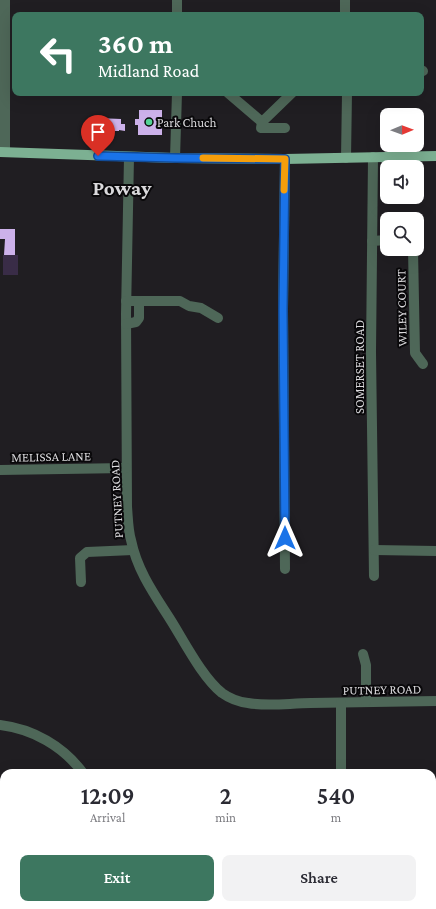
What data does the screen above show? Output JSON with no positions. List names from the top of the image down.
{
  "streets": {
    "street": [
      "WILEY COURT",
      "SOMERSET ROAD",
      "MELISSA LANE",
      "PUTNEY ROAD"
    ]
  },
  "crossings": [
    ["MELISSA LANE", "PUTNEY ROAD"]
  ],
  "districts": ["Poway"],
  "places": ["Park Chuch"],
  "north": "right",
  "page": {
    "turn": ["360 m", "Midland Road"],
    "eta": [
      "12:09",
      "Arrival",
      "2",
      "min",
      "540",
      "m"
    ],
    "buttons": ["Exit", "Share"]
  }
}
